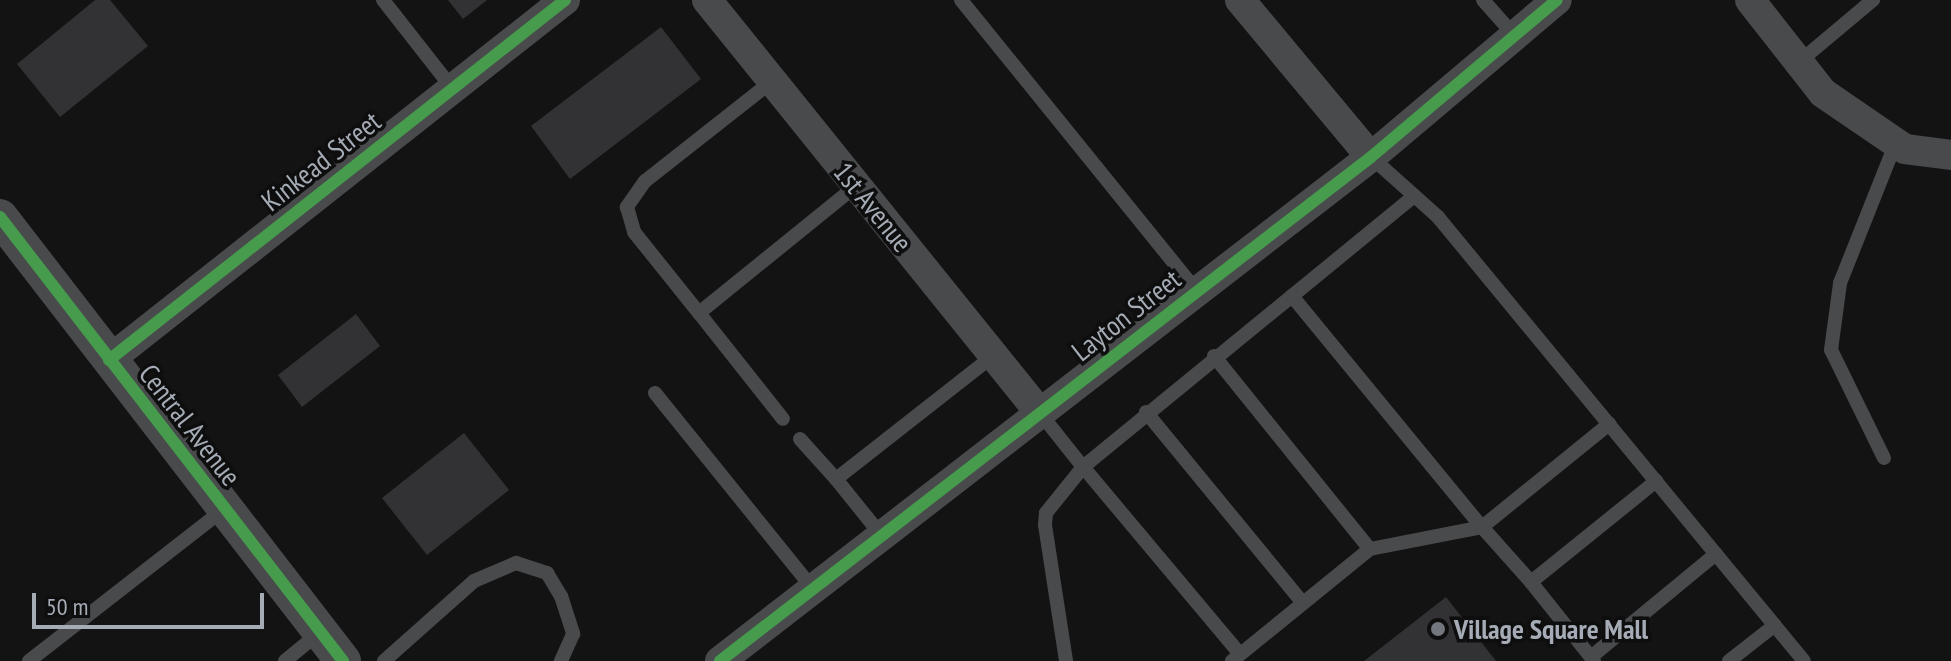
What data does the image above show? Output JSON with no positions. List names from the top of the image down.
{
  "streets": {
    "street": [
      "Kinkead Street",
      "1st Avenue",
      "Layton Street",
      "Central Avenue"
    ]
  },
  "crossings": [
    ["Kinkead Street", "Central Avenue"],
    ["1st Avenue", "Layton Street"]
  ],
  "places": ["Village Square Mall"],
  "scale_bar": "50 m"
}
